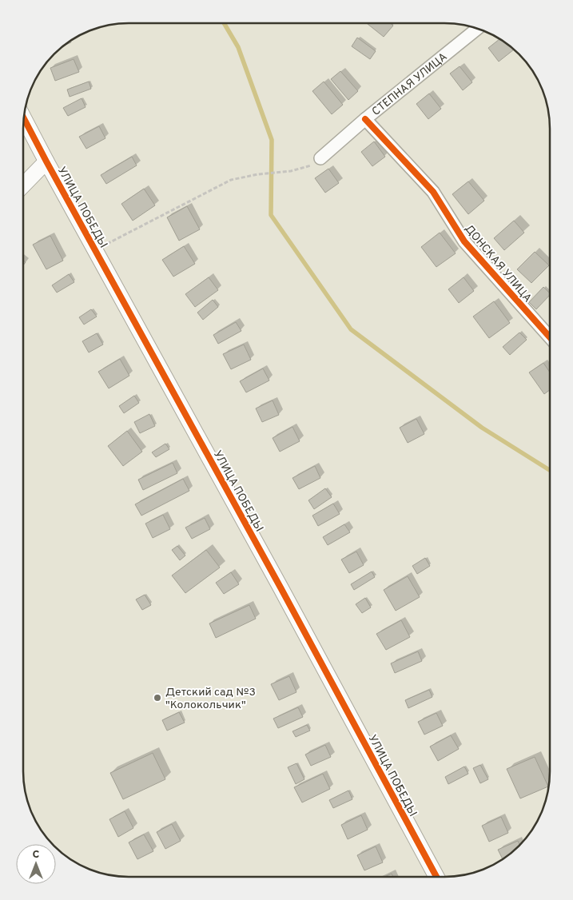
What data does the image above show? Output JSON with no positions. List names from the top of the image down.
{
  "streets": {
    "street": ["СТЕПНАЯ УЛИЦА", "УЛИЦА ПОБЕДЫ", "ДОНСКАЯ УЛИЦА"]
  },
  "crossings": [
    ["СТЕПНАЯ УЛИЦА", "ДОНСКАЯ УЛИЦА"]
  ],
  "places": ["Детский сад №3 \"Колокольчик\""],
  "north": "top"
}
